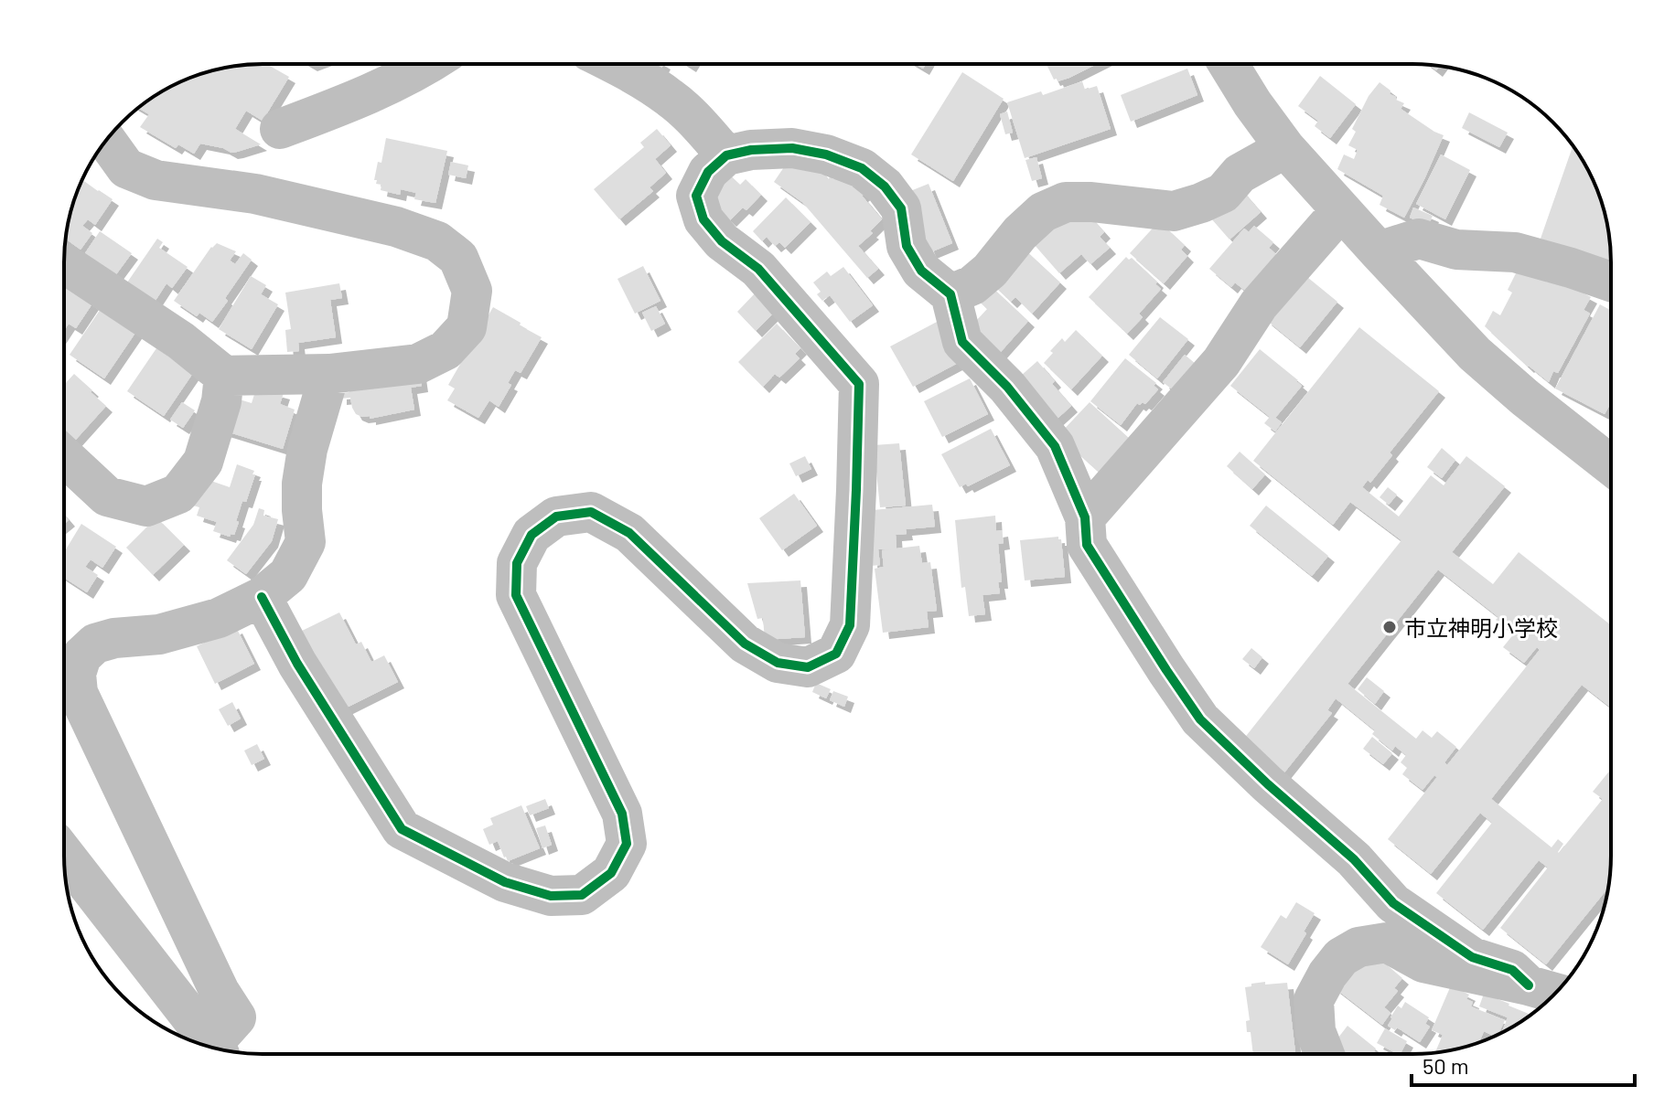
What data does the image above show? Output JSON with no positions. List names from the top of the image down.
{
  "places": ["市立神明小学校"],
  "scale_bar": "50 m"
}
